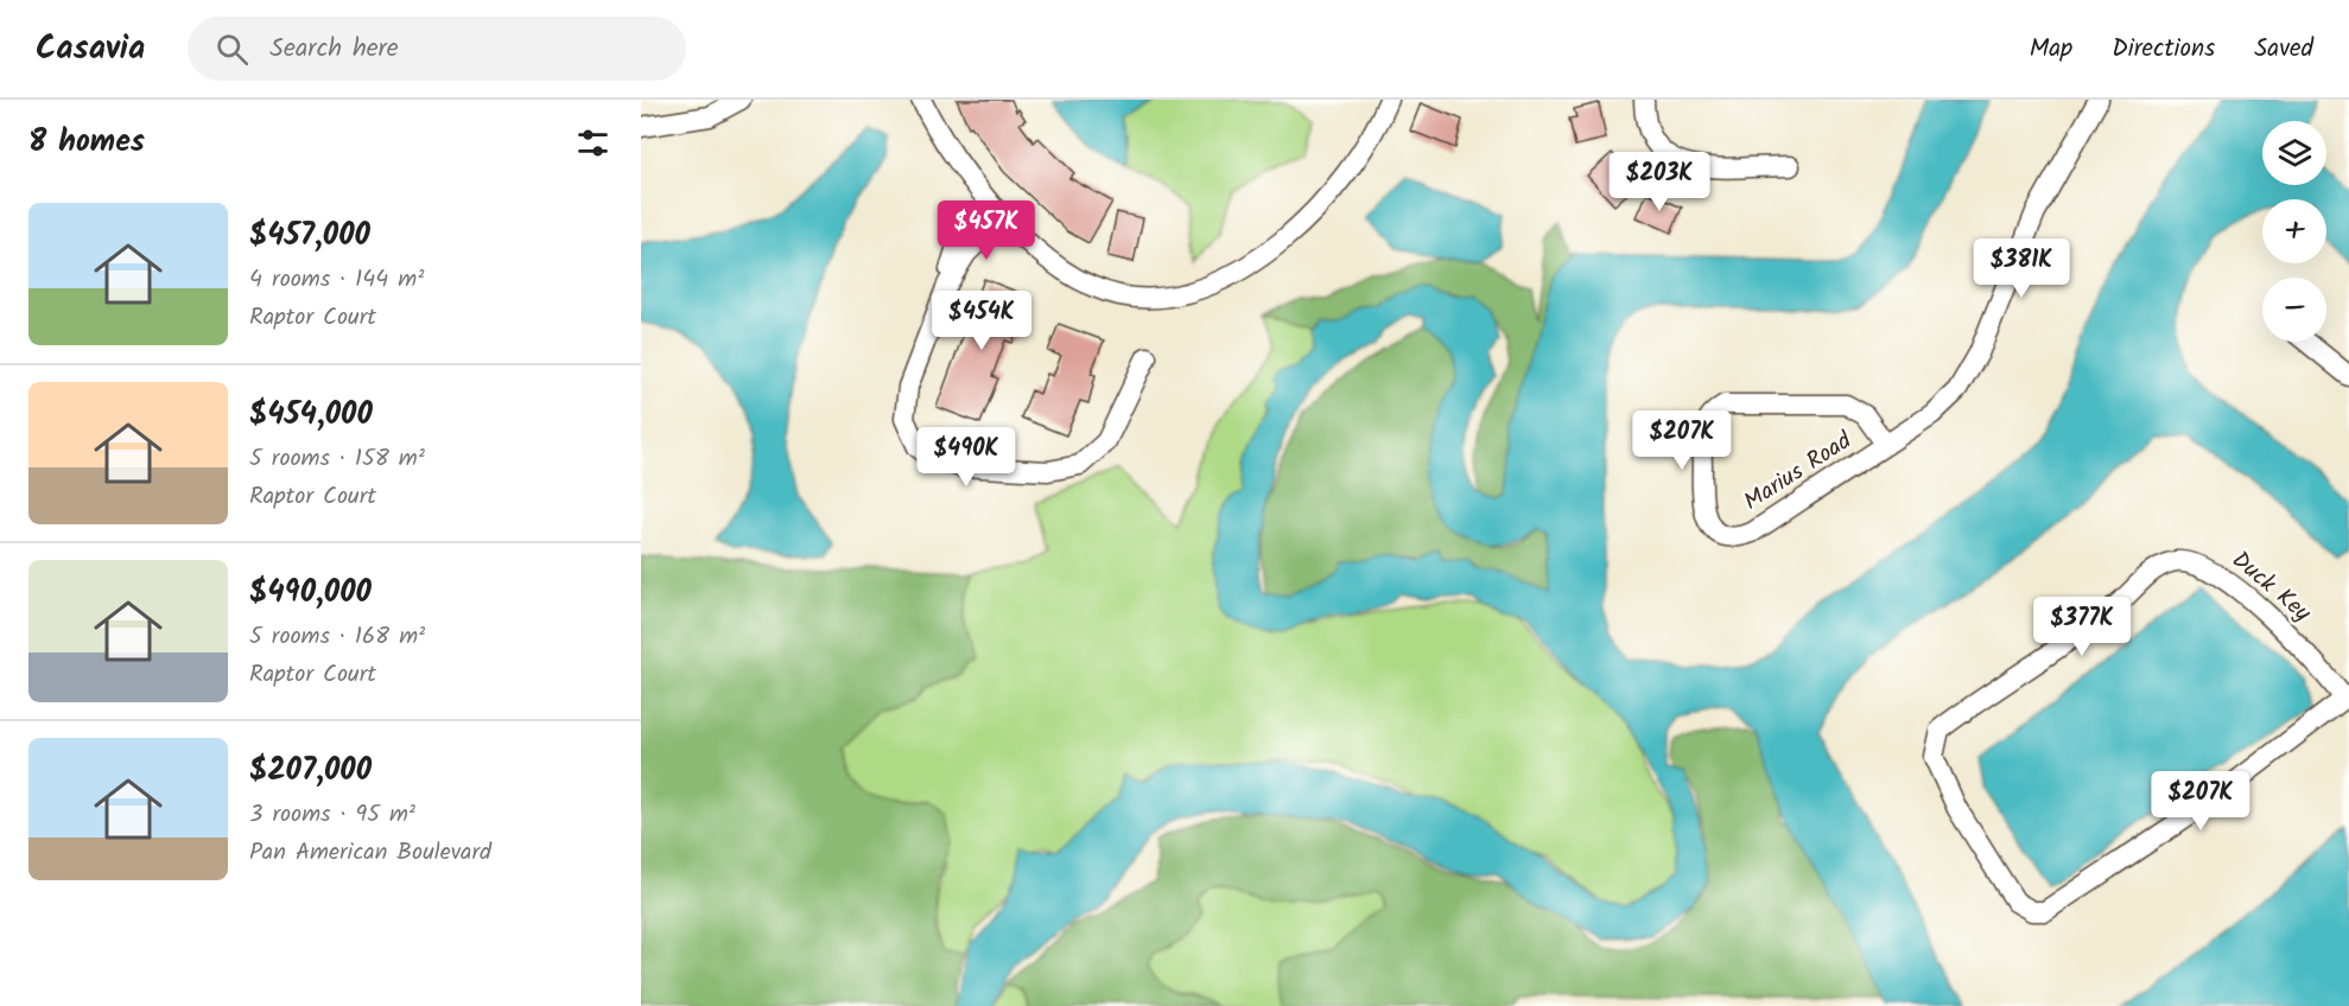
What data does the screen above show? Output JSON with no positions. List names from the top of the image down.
{
  "streets": {
    "street": ["Marius Road", "Duck Key"]
  },
  "page": {
    "header": "Casavia",
    "search": "Search here",
    "nav": ["Map", "Directions", "Saved"],
    "heading": "8 homes",
    "map_buttons": ["+", "−"],
    "price": [
      "$203K",
      "$457K",
      "$381K",
      "$454K",
      "$207K",
      "$490K",
      "$377K",
      "$207K"
    ],
    "list": [
      {
        "name": "$457,000",
        "note": "4 rooms · 144 m² · Raptor Court"
      },
      {
        "name": "$454,000",
        "note": "5 rooms · 158 m² · Raptor Court"
      },
      {
        "name": "$490,000",
        "note": "5 rooms · 168 m² · Raptor Court"
      },
      {
        "name": "$207,000",
        "note": "3 rooms · 95 m² · Pan American Boulevard"
      }
    ]
  }
}
